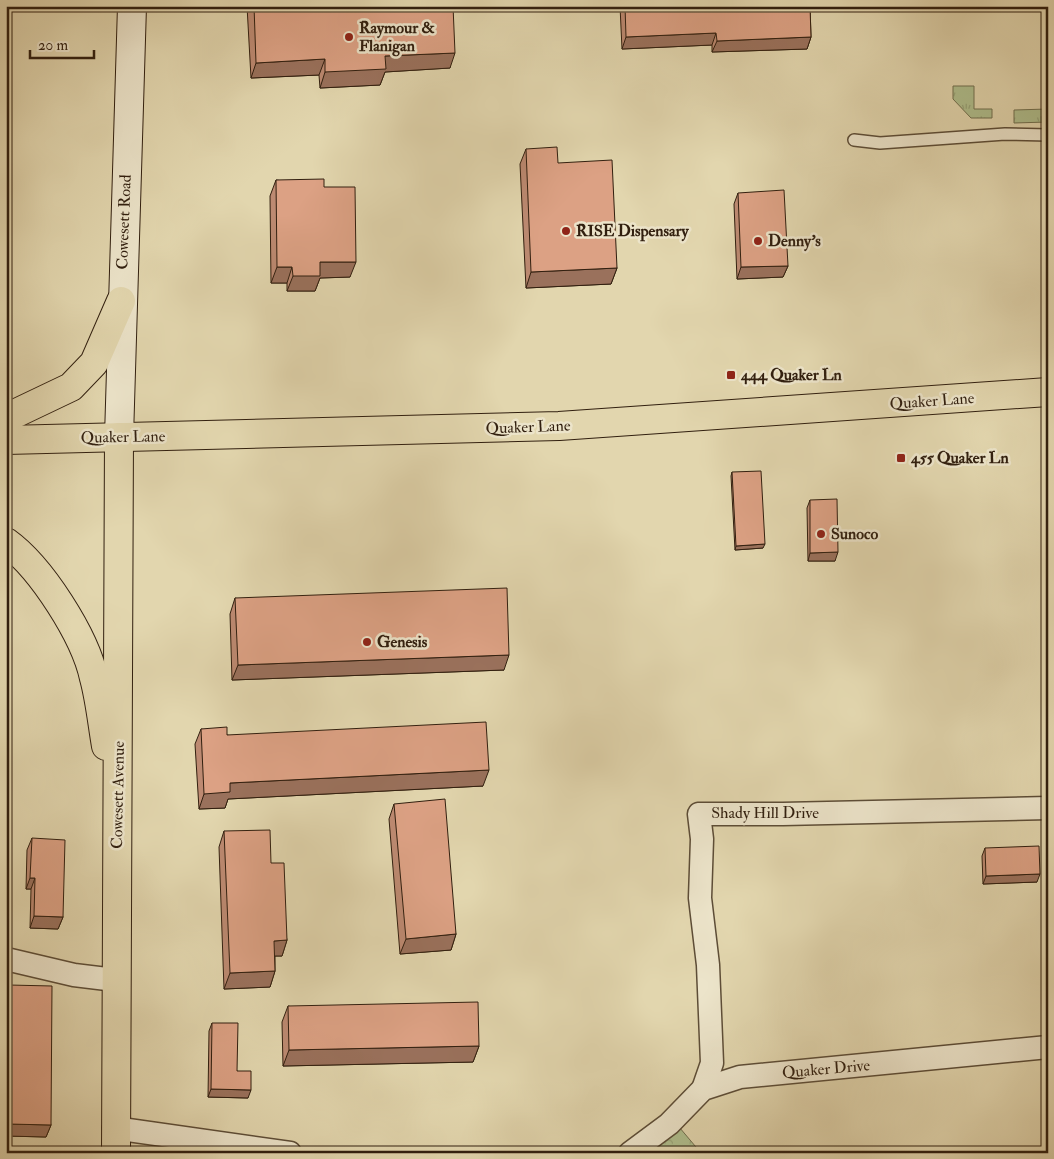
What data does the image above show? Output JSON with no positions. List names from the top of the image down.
{
  "streets": {
    "main road": ["Cowesett Road", "Quaker Lane", "Cowesett Avenue"],
    "street": ["Shady Hill Drive", "Quaker Drive"]
  },
  "crossings": [
    ["Cowesett Road", "Quaker Lane"],
    ["Cowesett Road", "Cowesett Avenue"],
    ["Quaker Lane", "Cowesett Avenue"],
    ["Shady Hill Drive", "Quaker Drive"]
  ],
  "places": {
    "other": [
      "Raymour & Flanigan",
      "RISE Dispensary",
      "Denny's",
      "Sunoco",
      "Genesis"
    ],
    "transit": ["444 Quaker Ln", "455 Quaker Ln"]
  },
  "scale_bar": "20 m"
}
